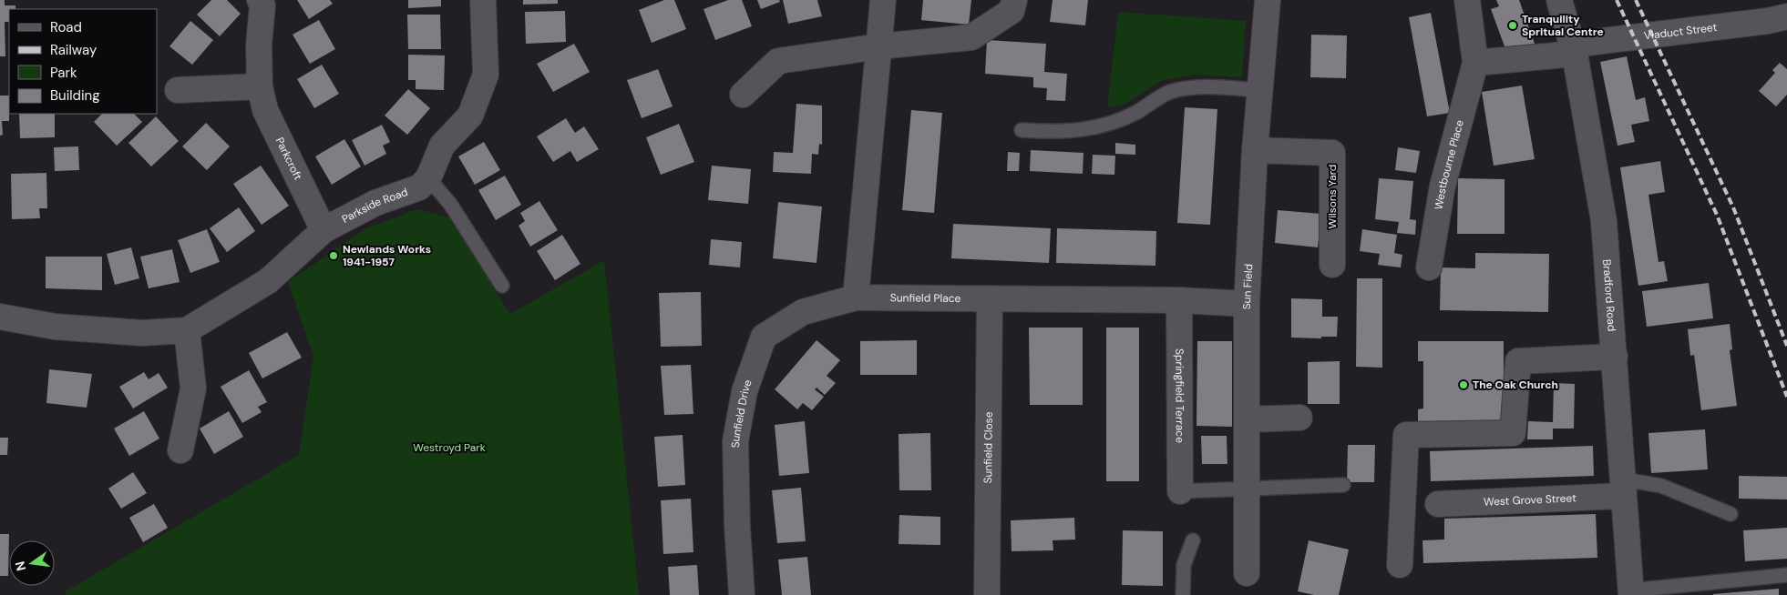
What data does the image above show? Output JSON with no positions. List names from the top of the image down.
{
  "streets": {
    "street": [
      "Viaduct Street",
      "Parkcroft",
      "Westbourne Place",
      "Wilsons Yard",
      "Parkside Road",
      "Sun Field",
      "Bradford Road",
      "Sunfield Place",
      "Springfield Terrace",
      "Sunfield Drive",
      "Sunfield Close",
      "West Grove Street"
    ]
  },
  "crossings": [
    ["Viaduct Street", "Bradford Road"],
    ["Parkcroft", "Parkside Road"],
    ["Wilsons Yard", "Sun Field"],
    ["Sun Field", "Sunfield Place"],
    ["Bradford Road", "West Grove Street"],
    ["Sunfield Place", "Springfield Terrace"],
    ["Sunfield Place", "Sunfield Drive"],
    ["Sunfield Place", "Sunfield Close"]
  ],
  "parks": ["Westroyd Park"],
  "places": ["Tranquility Spritual Centre", "Newlands Works 1941-1957", "The Oak Church"],
  "legend": [
    "Road",
    "Railway",
    "Park",
    "Building"
  ],
  "north": "left"
}
